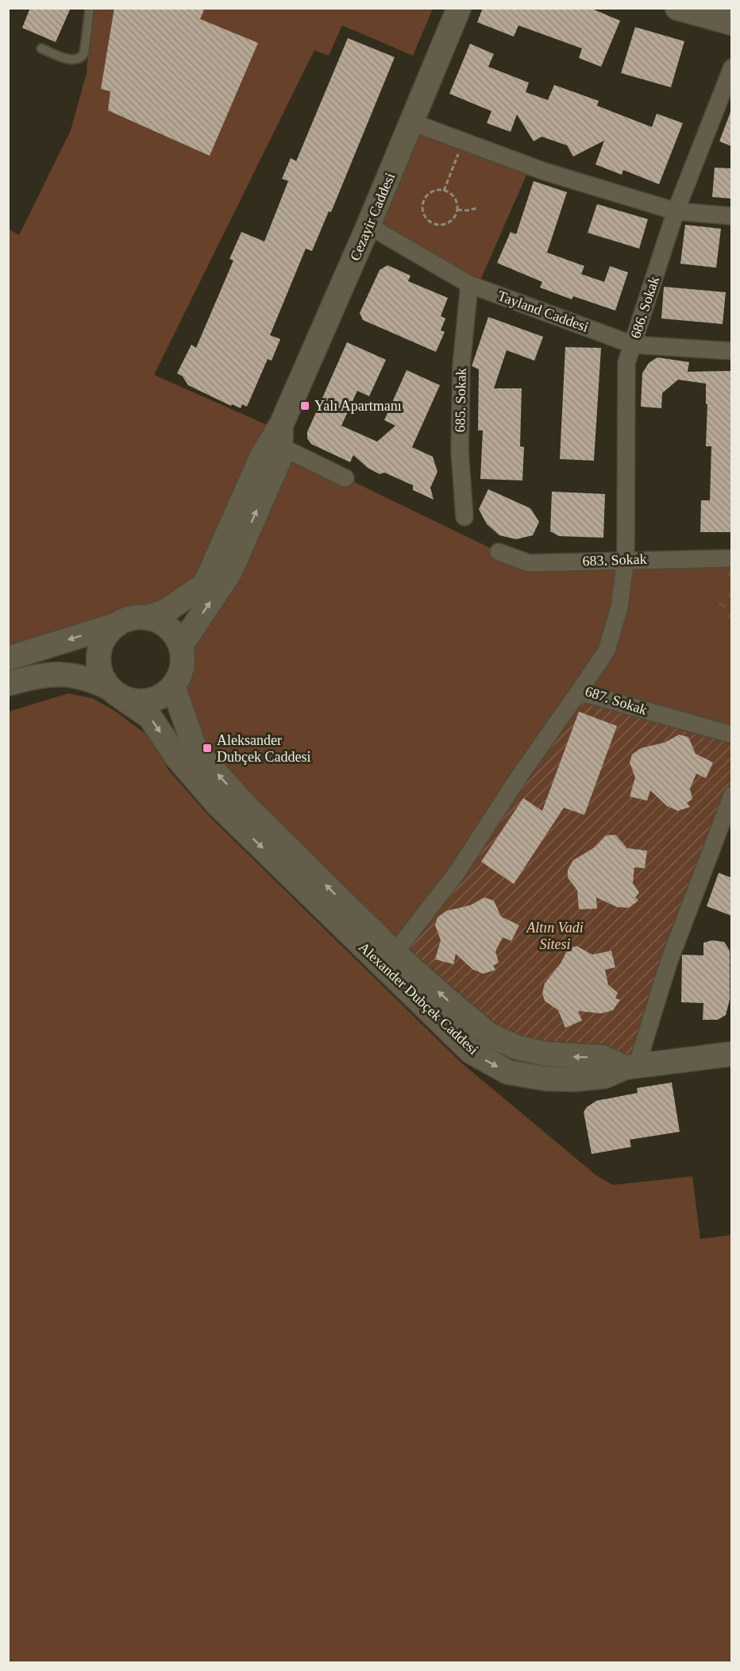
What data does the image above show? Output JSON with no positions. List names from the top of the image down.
{
  "streets": {
    "main road": ["Cezayir Caddesi", "Alexander Dubçek Caddesi"],
    "street": [
      "686. Sokak",
      "Tayland Caddesi",
      "685. Sokak",
      "683. Sokak",
      "687. Sokak"
    ]
  },
  "crossings": [
    ["Cezayir Caddesi", "Tayland Caddesi"],
    ["Cezayir Caddesi", "Alexander Dubçek Caddesi"],
    ["686. Sokak", "Tayland Caddesi"],
    ["686. Sokak", "683. Sokak"],
    ["686. Sokak", "687. Sokak"],
    ["Tayland Caddesi", "685. Sokak"],
    ["683. Sokak", "687. Sokak"]
  ],
  "parks": ["Altın Vadi Sitesi"],
  "places": {
    "transit": ["Yalı Apartmanı", "Aleksander Dubçek Caddesi"]
  }
}
